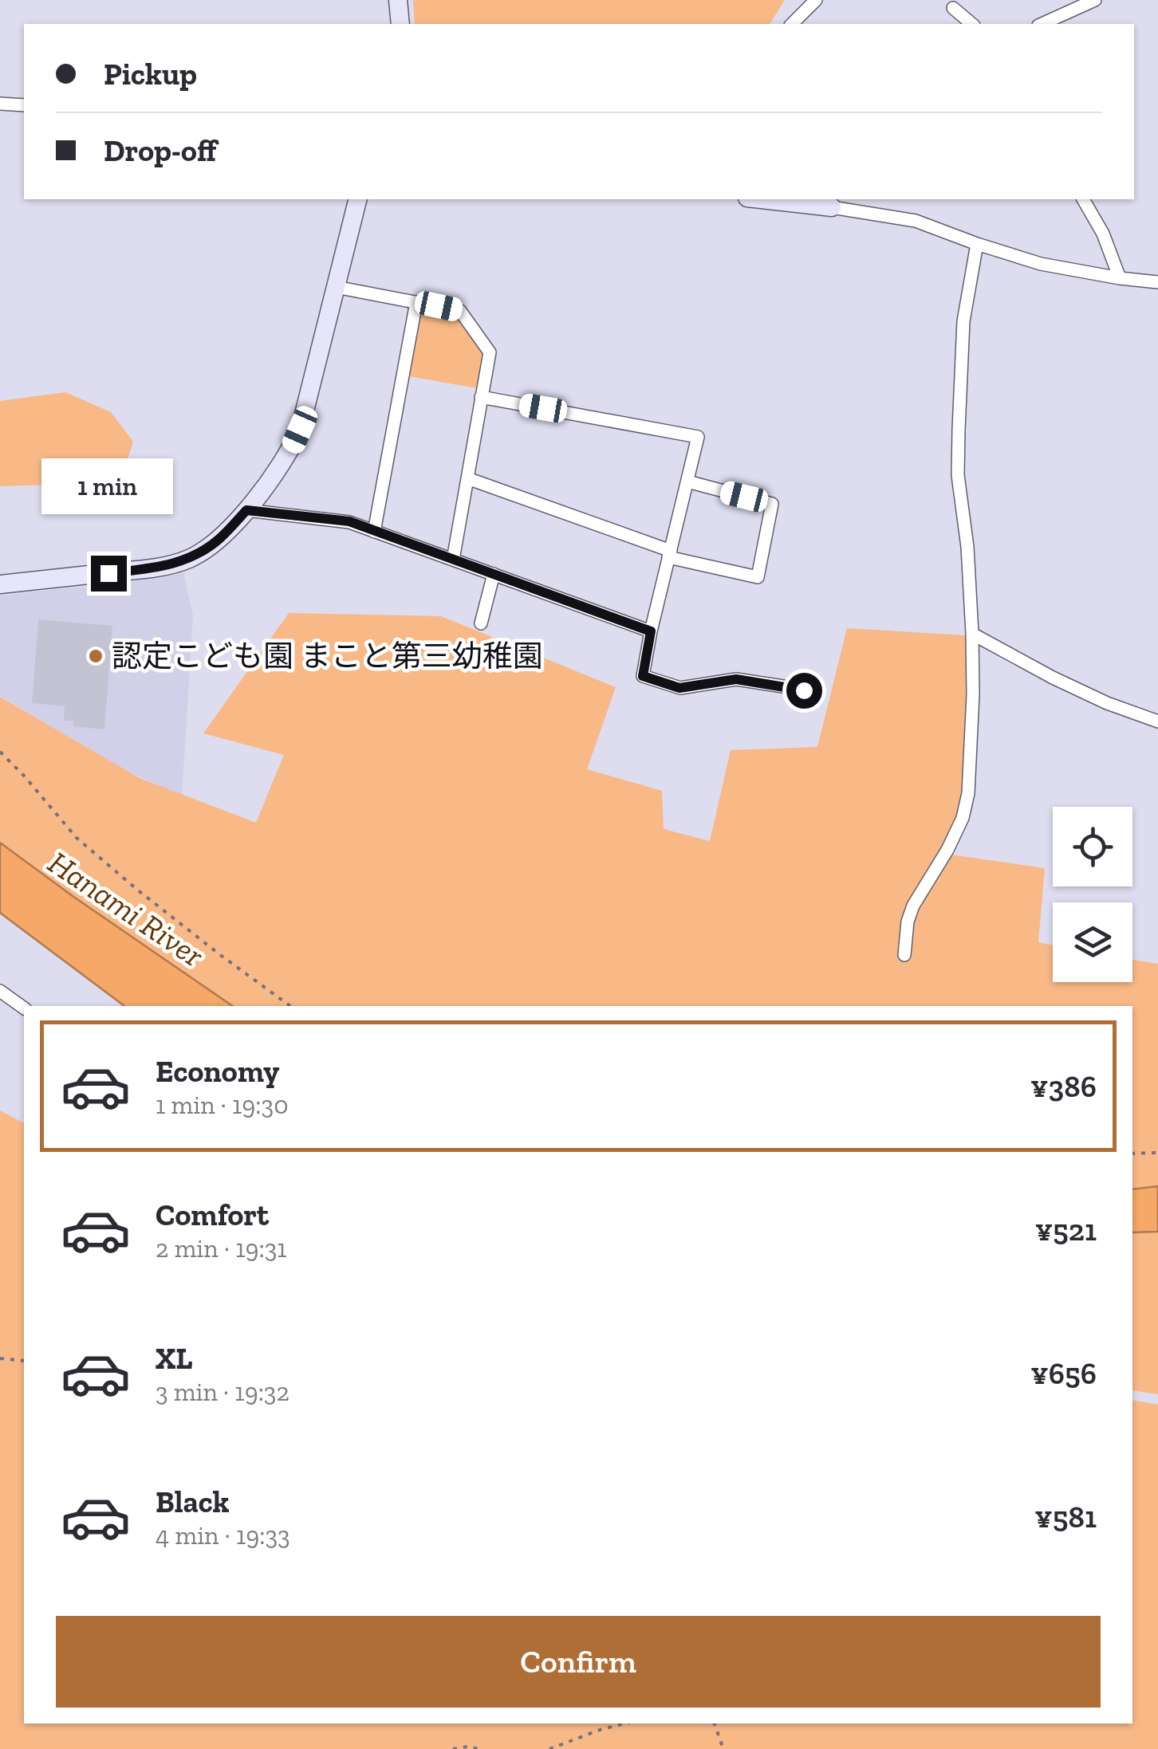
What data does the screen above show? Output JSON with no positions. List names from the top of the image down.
{
  "water": ["Hanami River"],
  "places": ["認定こども園 まこと第三幼稚園"],
  "page": {
    "banner": ["Pickup", "Drop-off"],
    "bubble": "1 min",
    "list": [
      {
        "name": "Economy",
        "note": "1 min · 19:30",
        "value": "¥386"
      },
      {
        "name": "Comfort",
        "note": "2 min · 19:31",
        "value": "¥521"
      },
      {
        "name": "XL",
        "note": "3 min · 19:32",
        "value": "¥656"
      },
      {
        "name": "Black",
        "note": "4 min · 19:33",
        "value": "¥581"
      }
    ],
    "buttons": "Confirm"
  }
}
